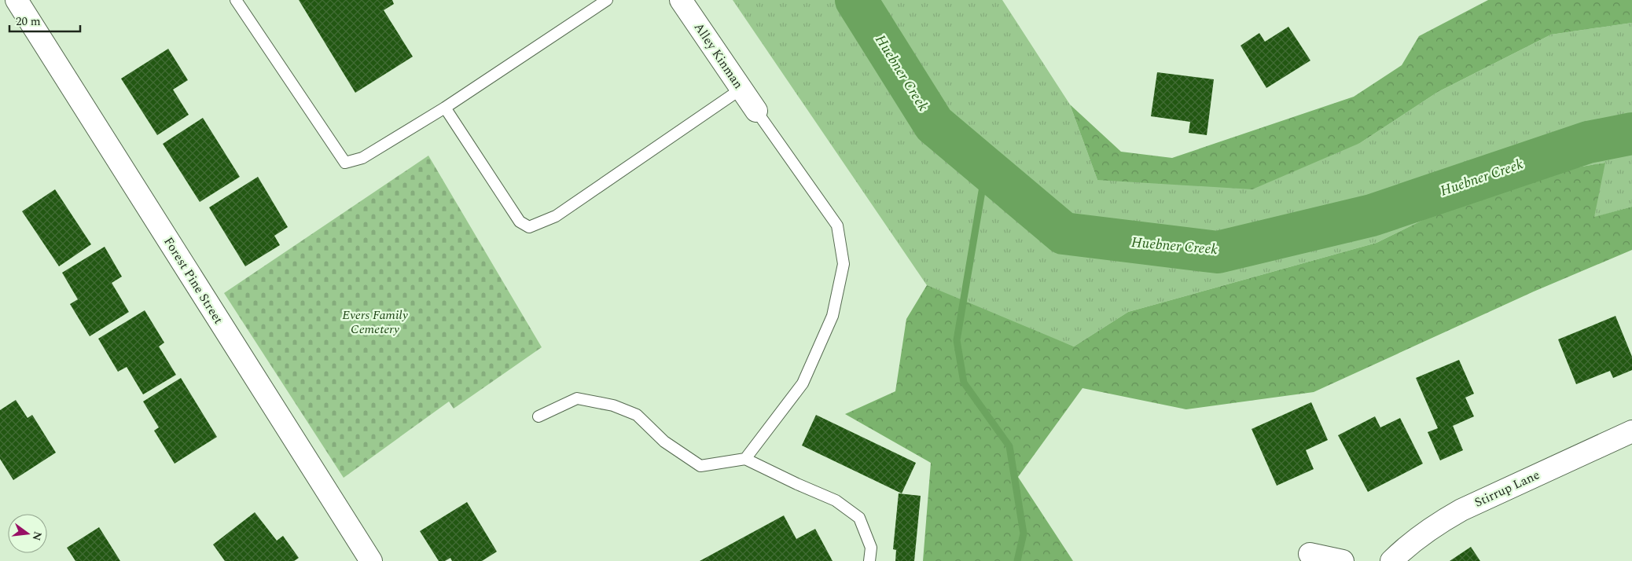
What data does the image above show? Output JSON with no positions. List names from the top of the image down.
{
  "streets": {
    "street": ["Alley Kinman", "Forest Pine Street", "Stirrup Lane"]
  },
  "water": ["Huebner Creek"],
  "parks": ["Evers Family Cemetery"],
  "scale_bar": "20 m",
  "north": "right"
}
